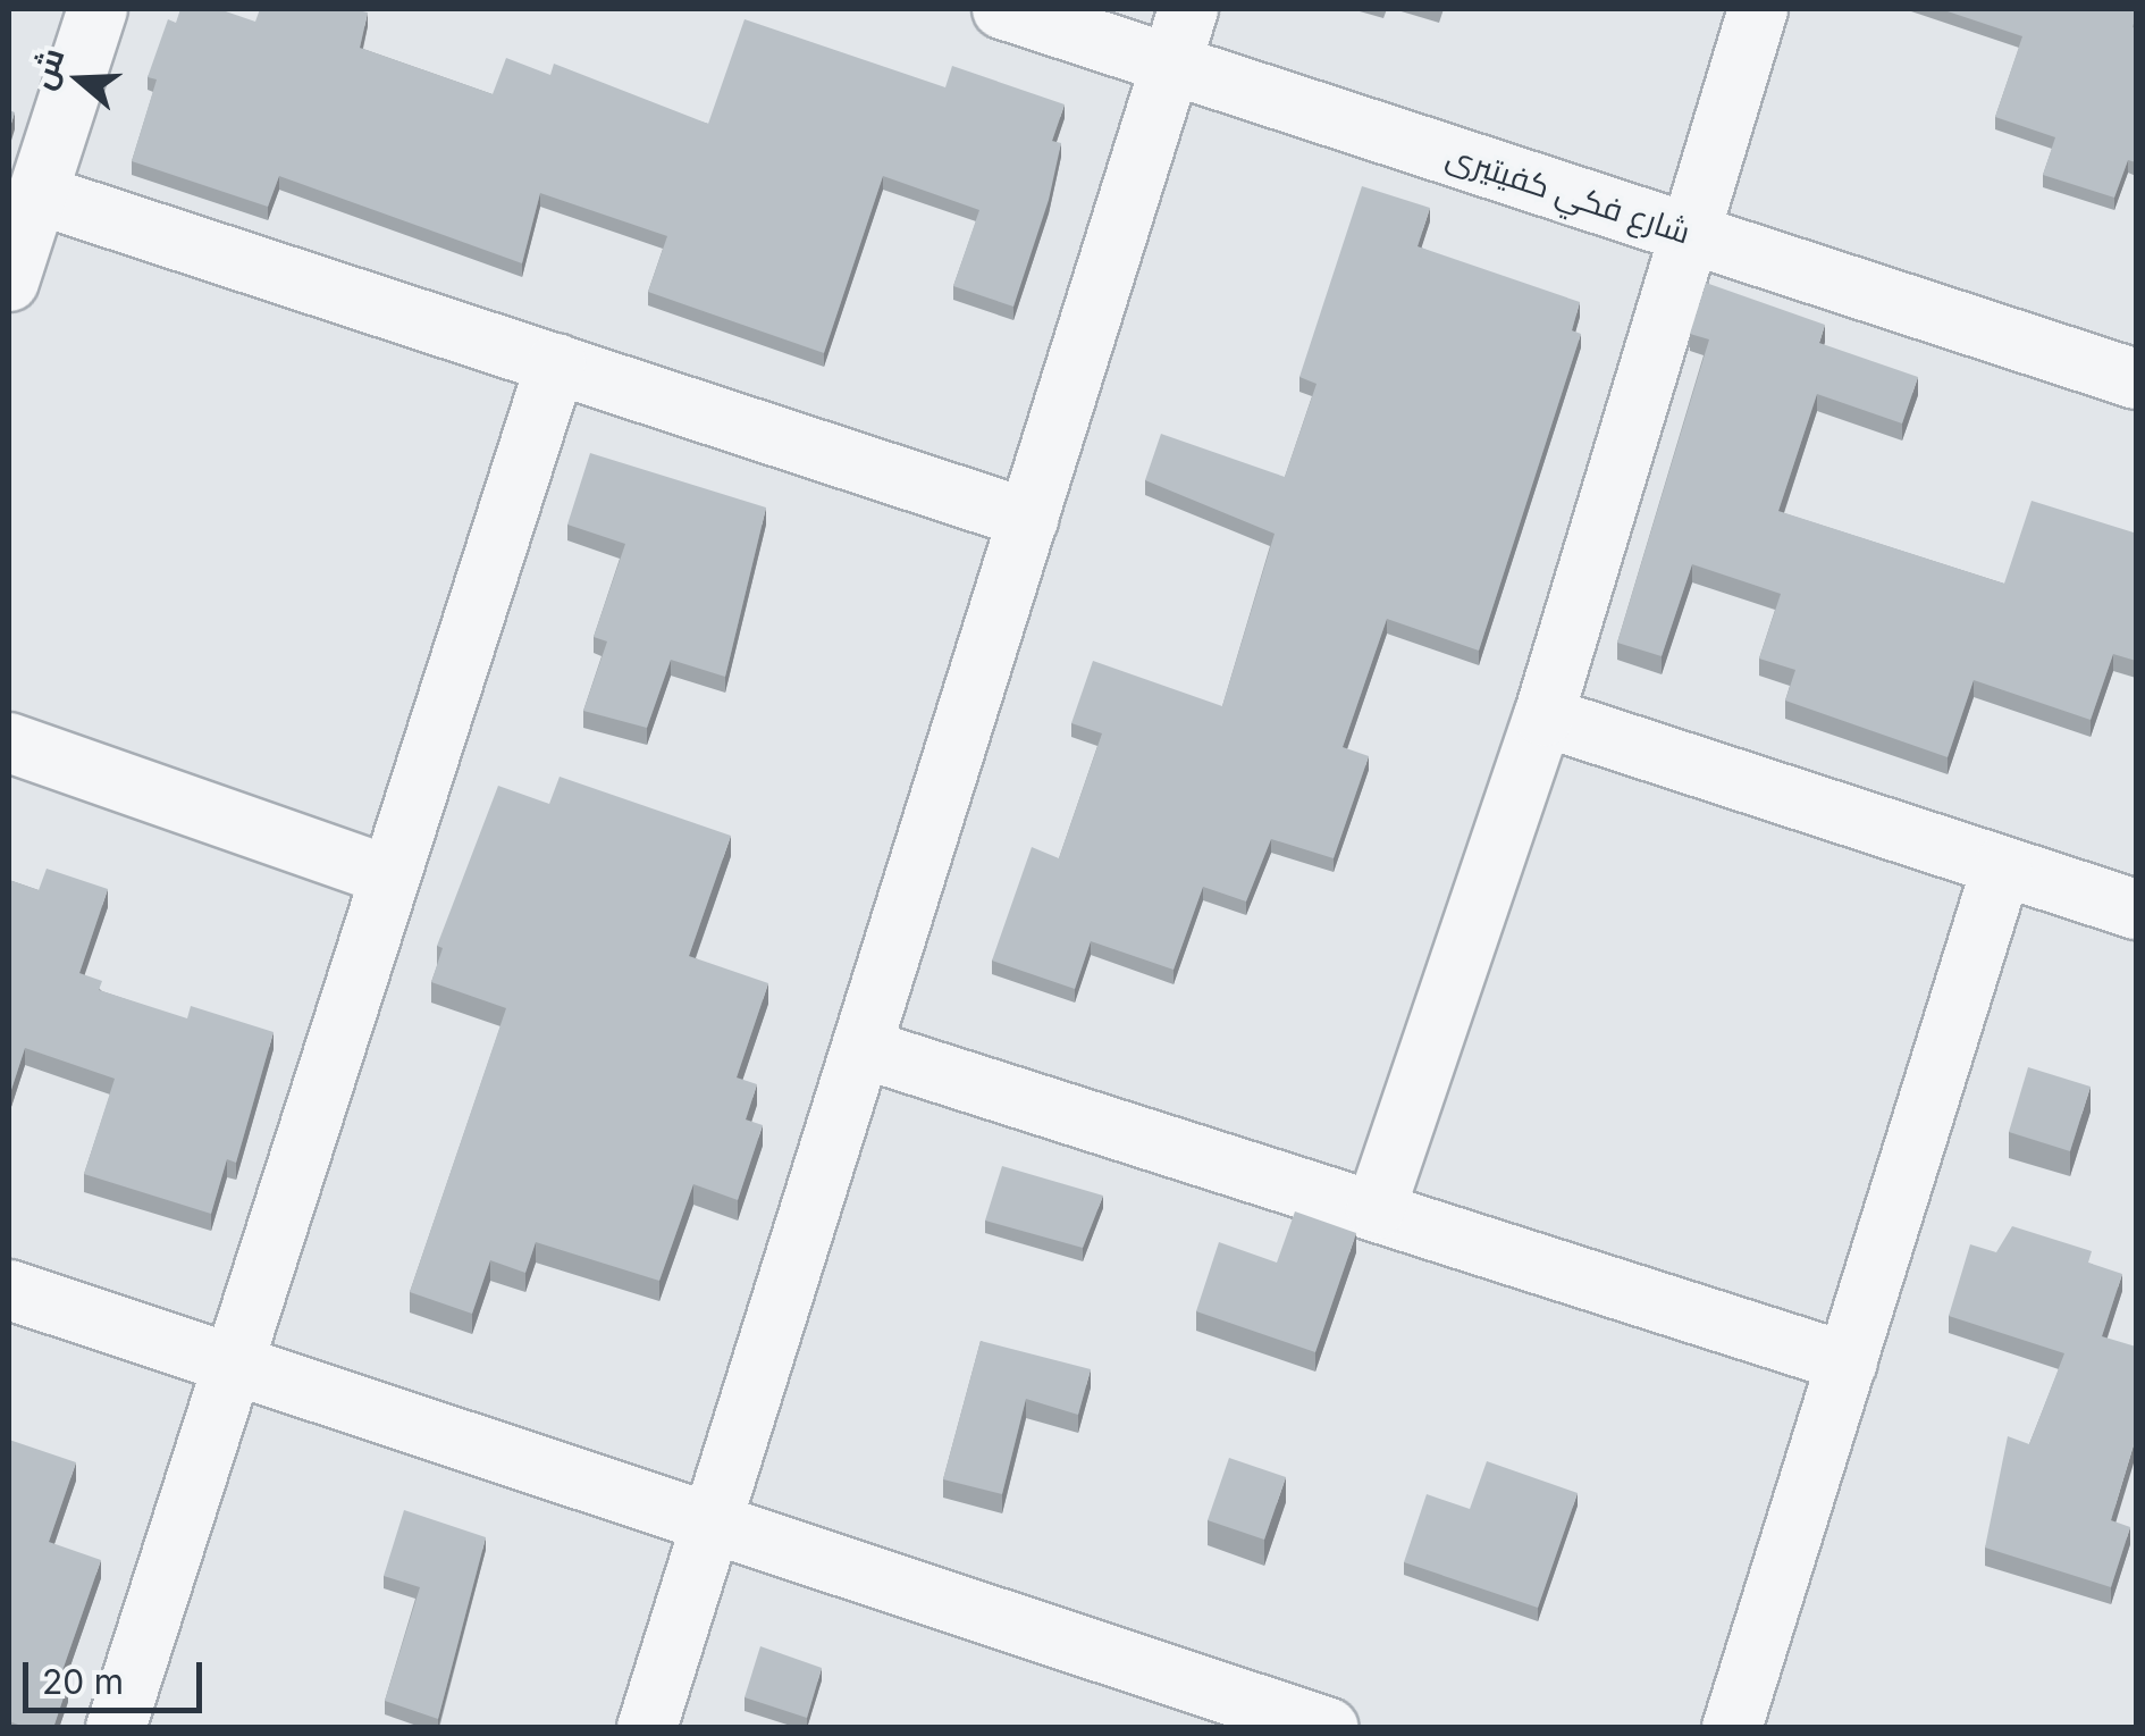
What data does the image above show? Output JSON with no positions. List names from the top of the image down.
{
  "streets": {
    "street": ["شارع فكي كفيتيرى"]
  },
  "scale_bar": "20 m",
  "north": "left"
}
